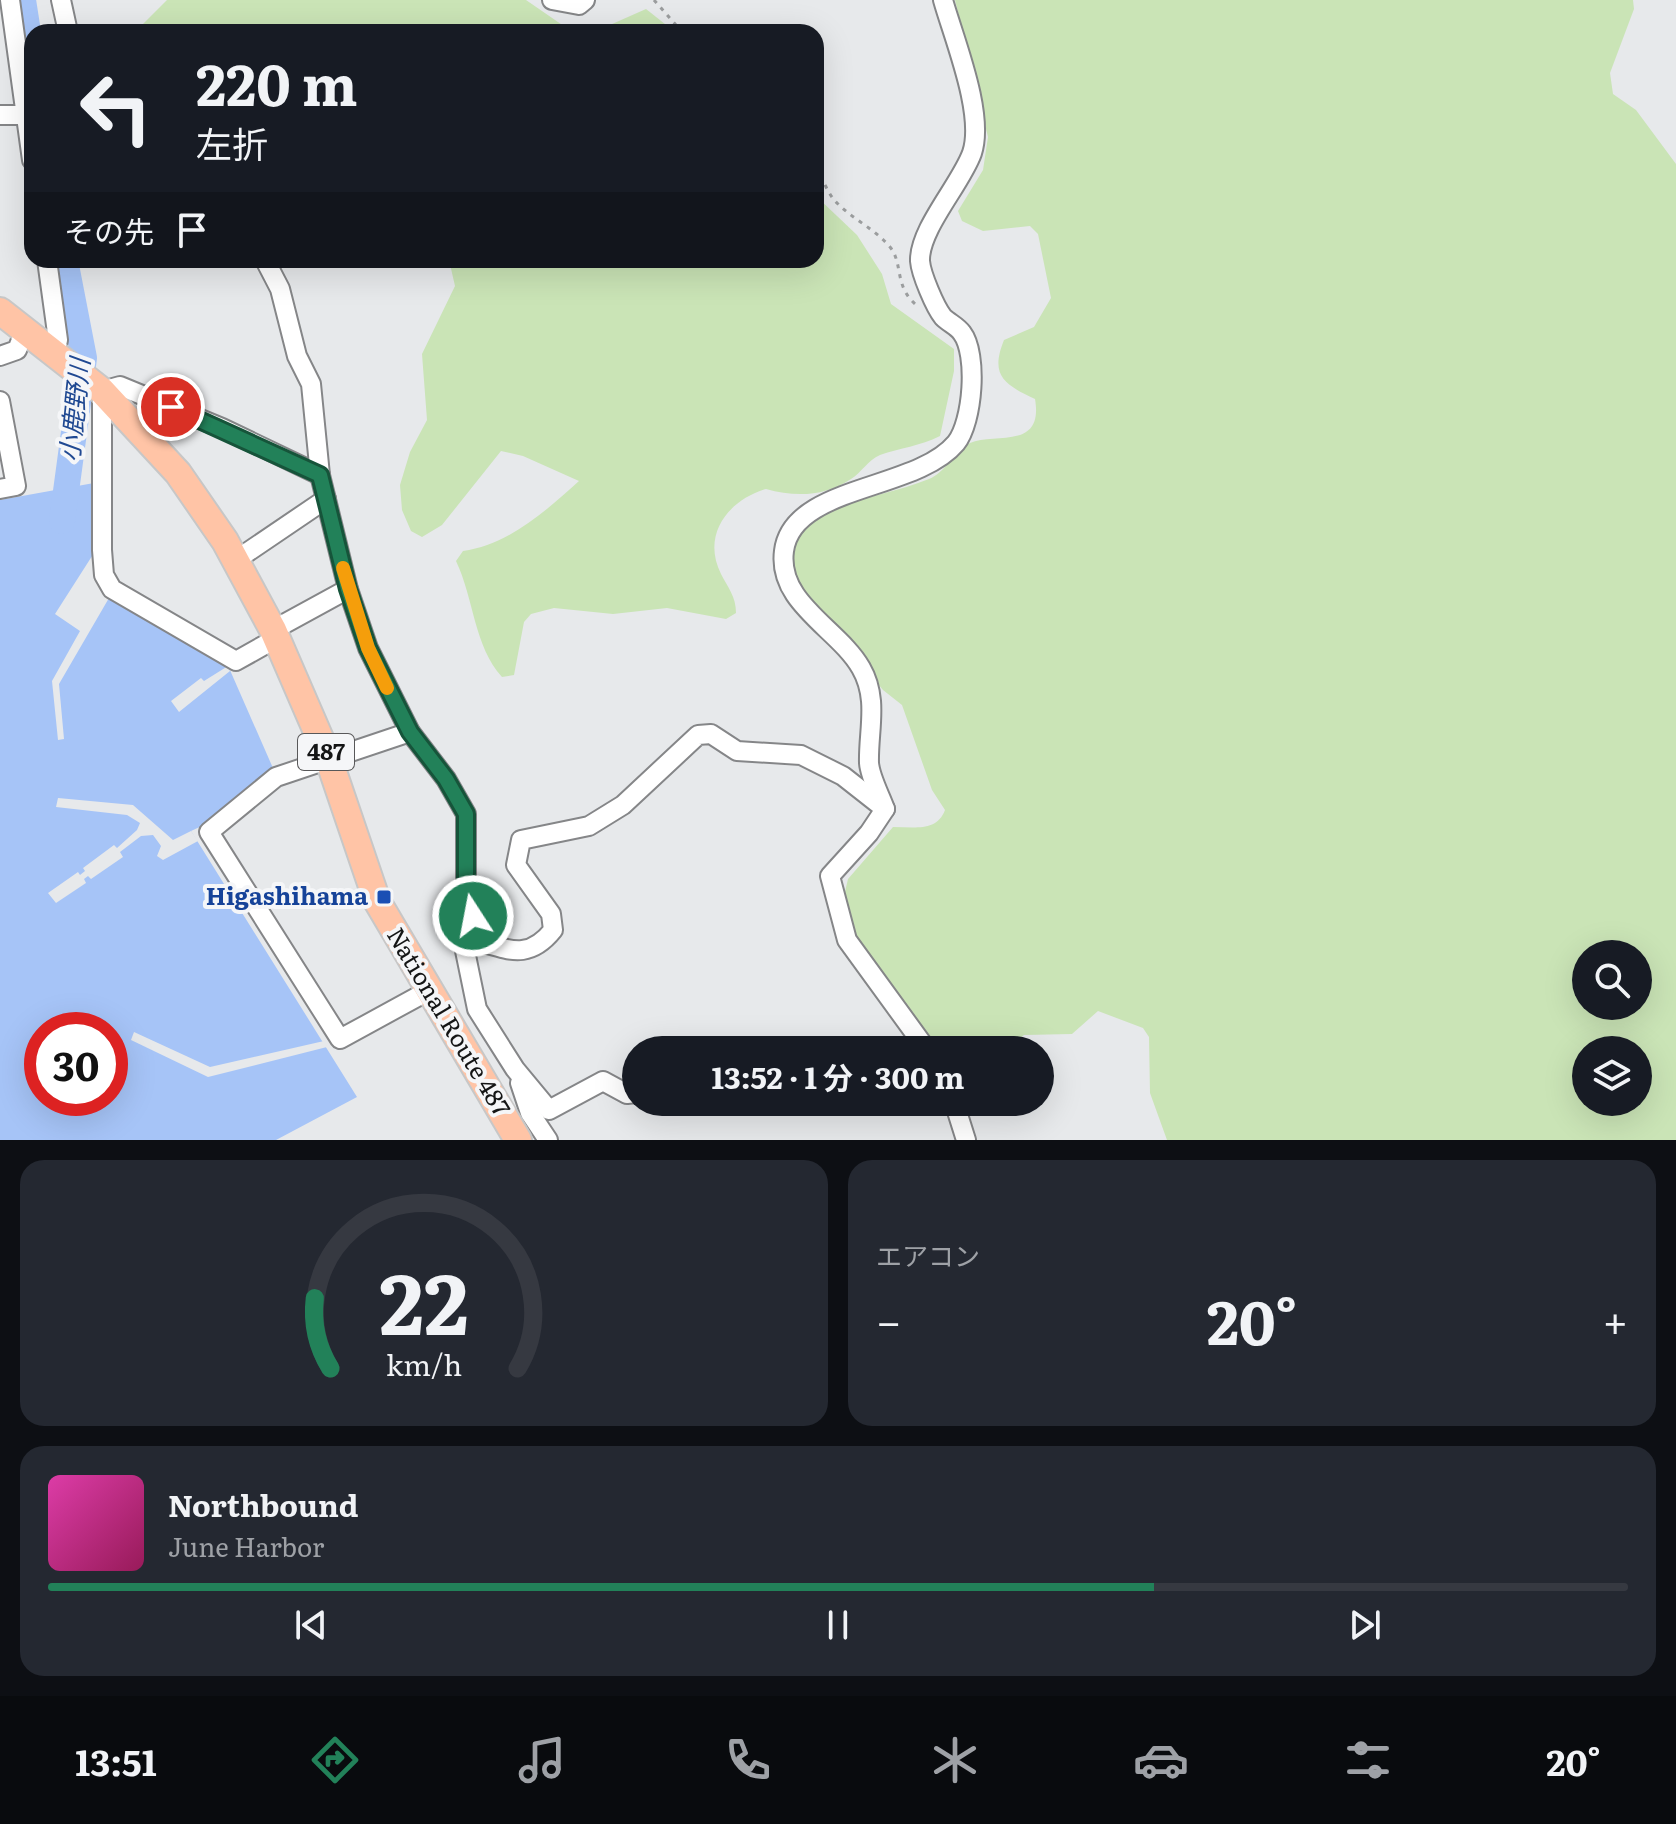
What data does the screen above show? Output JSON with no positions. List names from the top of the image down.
{
  "streets": {
    "highway": ["487", "National Route 487"]
  },
  "water": ["小鹿野川"],
  "places": {
    "transit": ["Higashihama"]
  },
  "page": {
    "turn": ["220 m", "左折"],
    "then": "その先",
    "limit": "30",
    "trip": "13:52 · 1 分 · 300 m",
    "tile": "エアコン",
    "heat": ["−", "20°", "+"],
    "song": ["Northbound", "June Harbor"],
    "tabs": ["13:51", "20°"],
    "gauge": ["22", "km/h"]
  }
}
